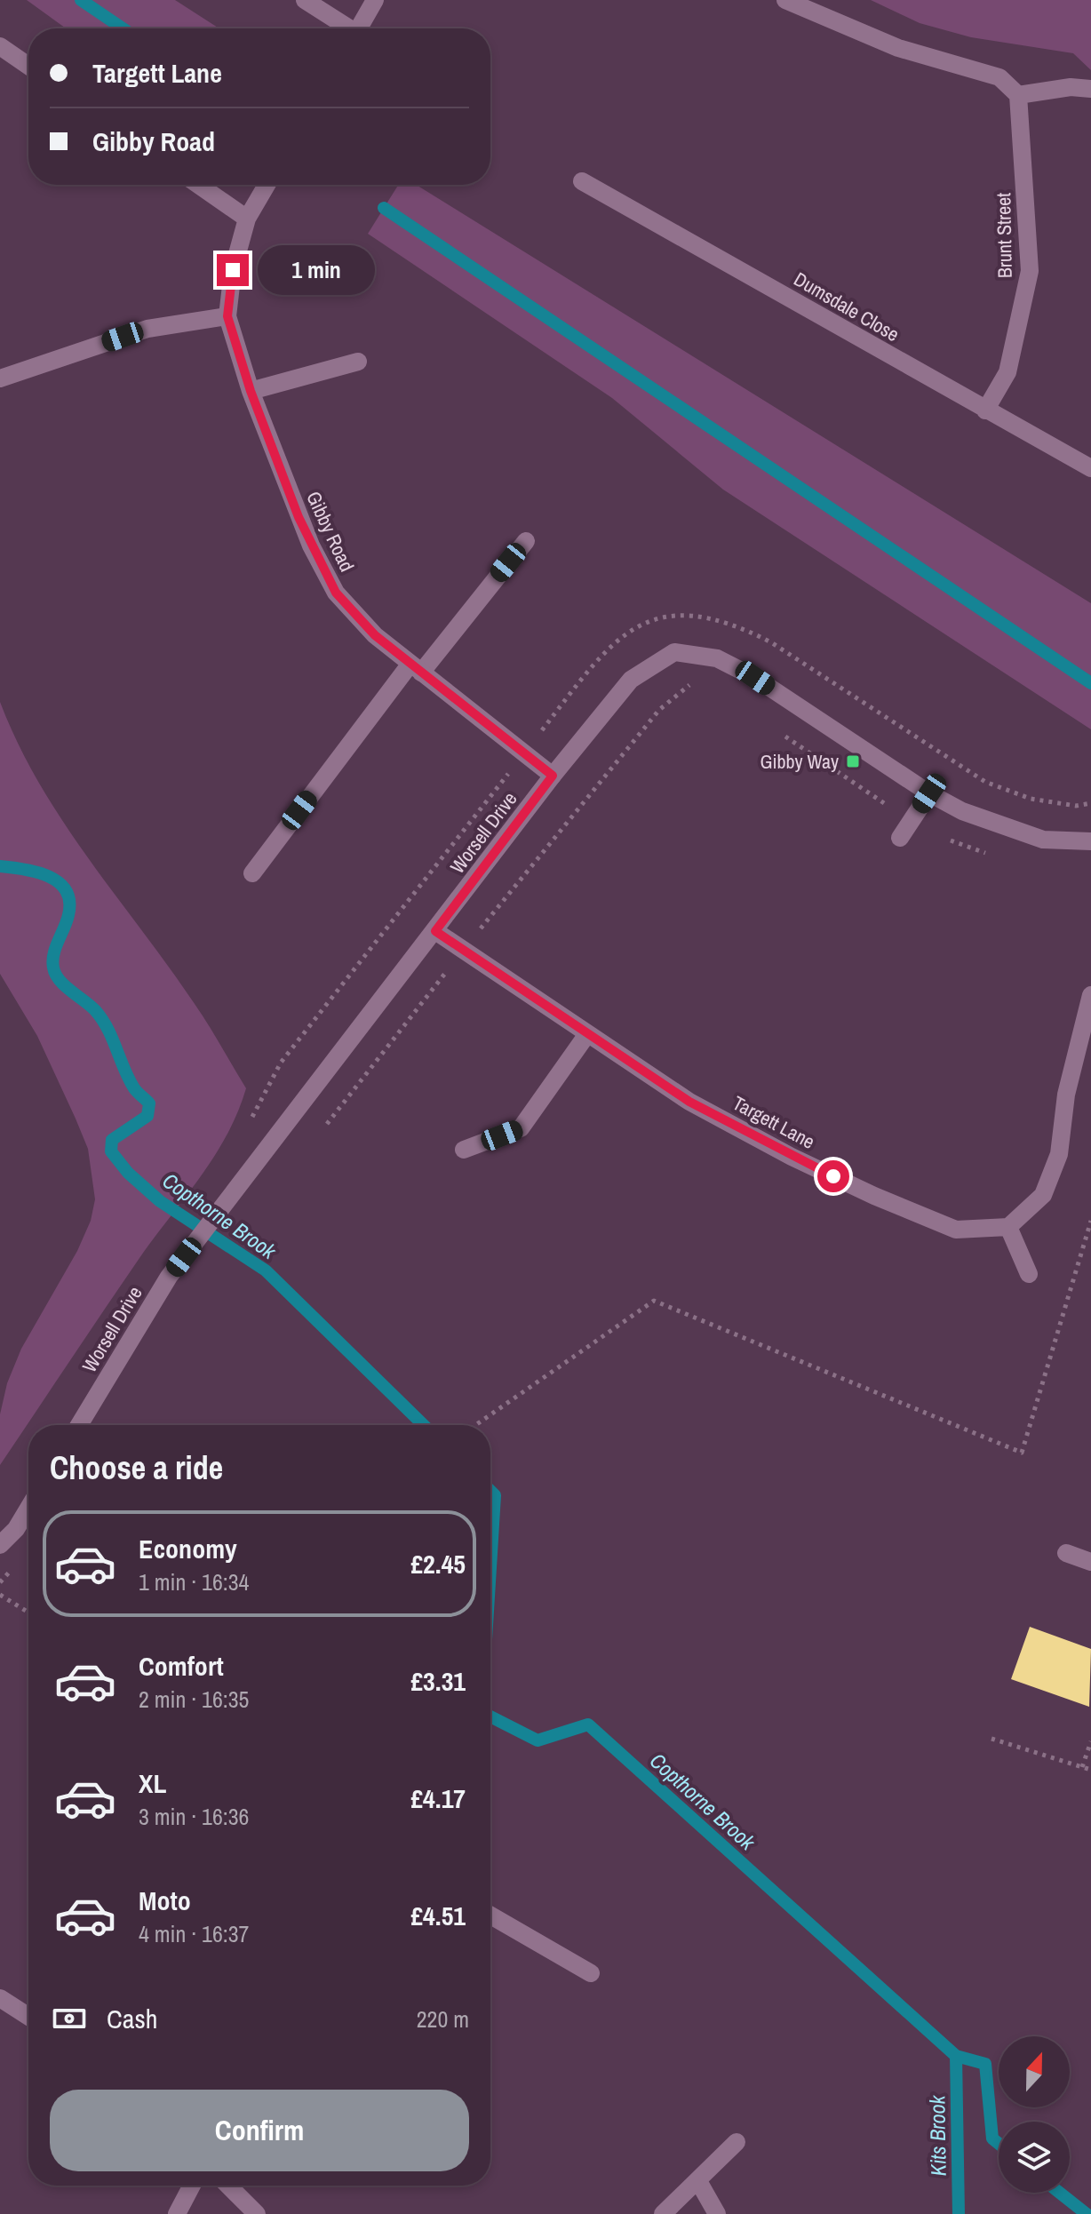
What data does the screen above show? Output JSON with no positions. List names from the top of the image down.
{
  "streets": {
    "street": [
      "Brunt Street",
      "Dumsdale Close",
      "Gibby Road",
      "Worsell Drive",
      "Targett Lane"
    ]
  },
  "crossings": [
    ["Brunt Street", "Dumsdale Close"],
    ["Gibby Road", "Worsell Drive"],
    ["Worsell Drive", "Targett Lane"]
  ],
  "water": ["Copthorne Brook", "Kits Brook"],
  "places": {
    "transit": ["Gibby Way"]
  },
  "north": "top",
  "page": {
    "banner": ["Targett Lane", "Gibby Road"],
    "bubble": "1 min",
    "heading": "Choose a ride",
    "list": [
      {
        "name": "Economy",
        "note": "1 min · 16:34",
        "value": "£2.45"
      },
      {
        "name": "Comfort",
        "note": "2 min · 16:35",
        "value": "£3.31"
      },
      {
        "name": "XL",
        "note": "3 min · 16:36",
        "value": "£4.17"
      },
      {
        "name": "Moto",
        "note": "4 min · 16:37",
        "value": "£4.51"
      }
    ],
    "pay": ["Cash", "220 m"],
    "buttons": "Confirm"
  }
}
